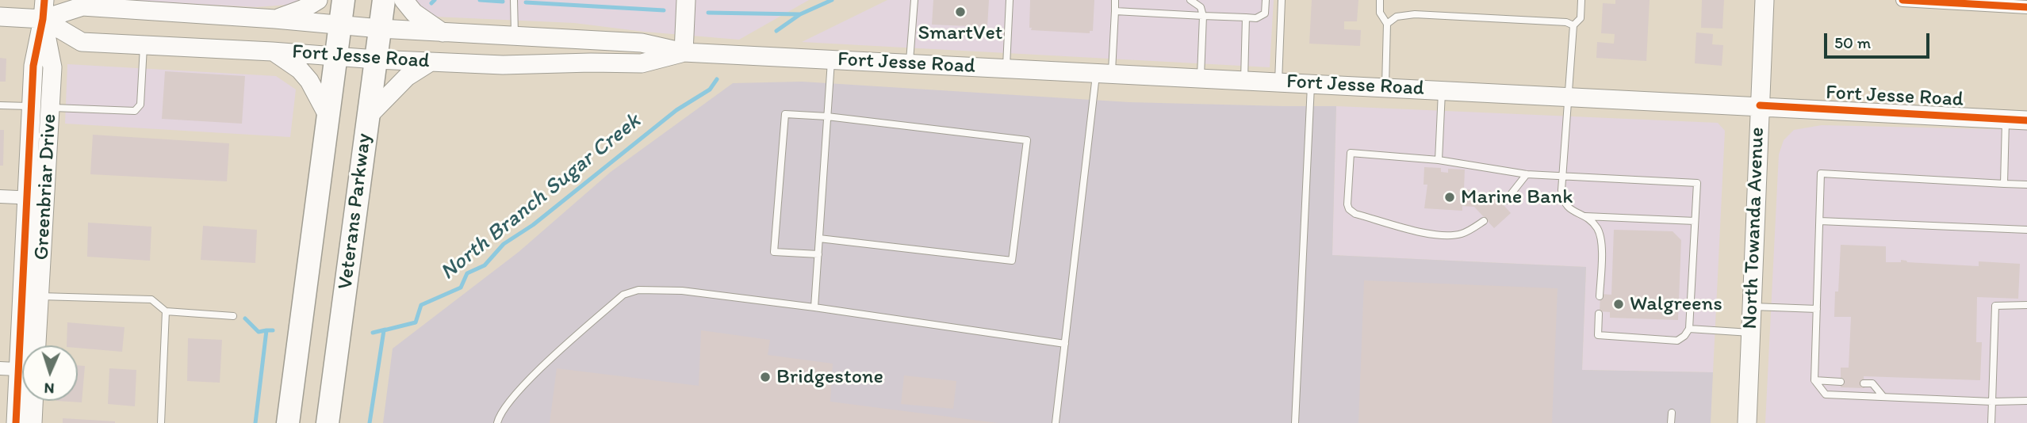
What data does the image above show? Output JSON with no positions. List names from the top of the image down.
{
  "streets": {
    "highway": ["Veterans Parkway"],
    "main road": ["Fort Jesse Road", "Greenbriar Drive", "North Towanda Avenue"]
  },
  "crossings": [
    ["Fort Jesse Road", "Greenbriar Drive"],
    ["Fort Jesse Road", "Veterans Parkway"],
    ["Fort Jesse Road", "North Towanda Avenue"]
  ],
  "water": ["North Branch Sugar Creek"],
  "places": [
    "SmartVet",
    "Marine Bank",
    "Walgreens",
    "Bridgestone"
  ],
  "scale_bar": "50 m",
  "north": "bottom"
}
